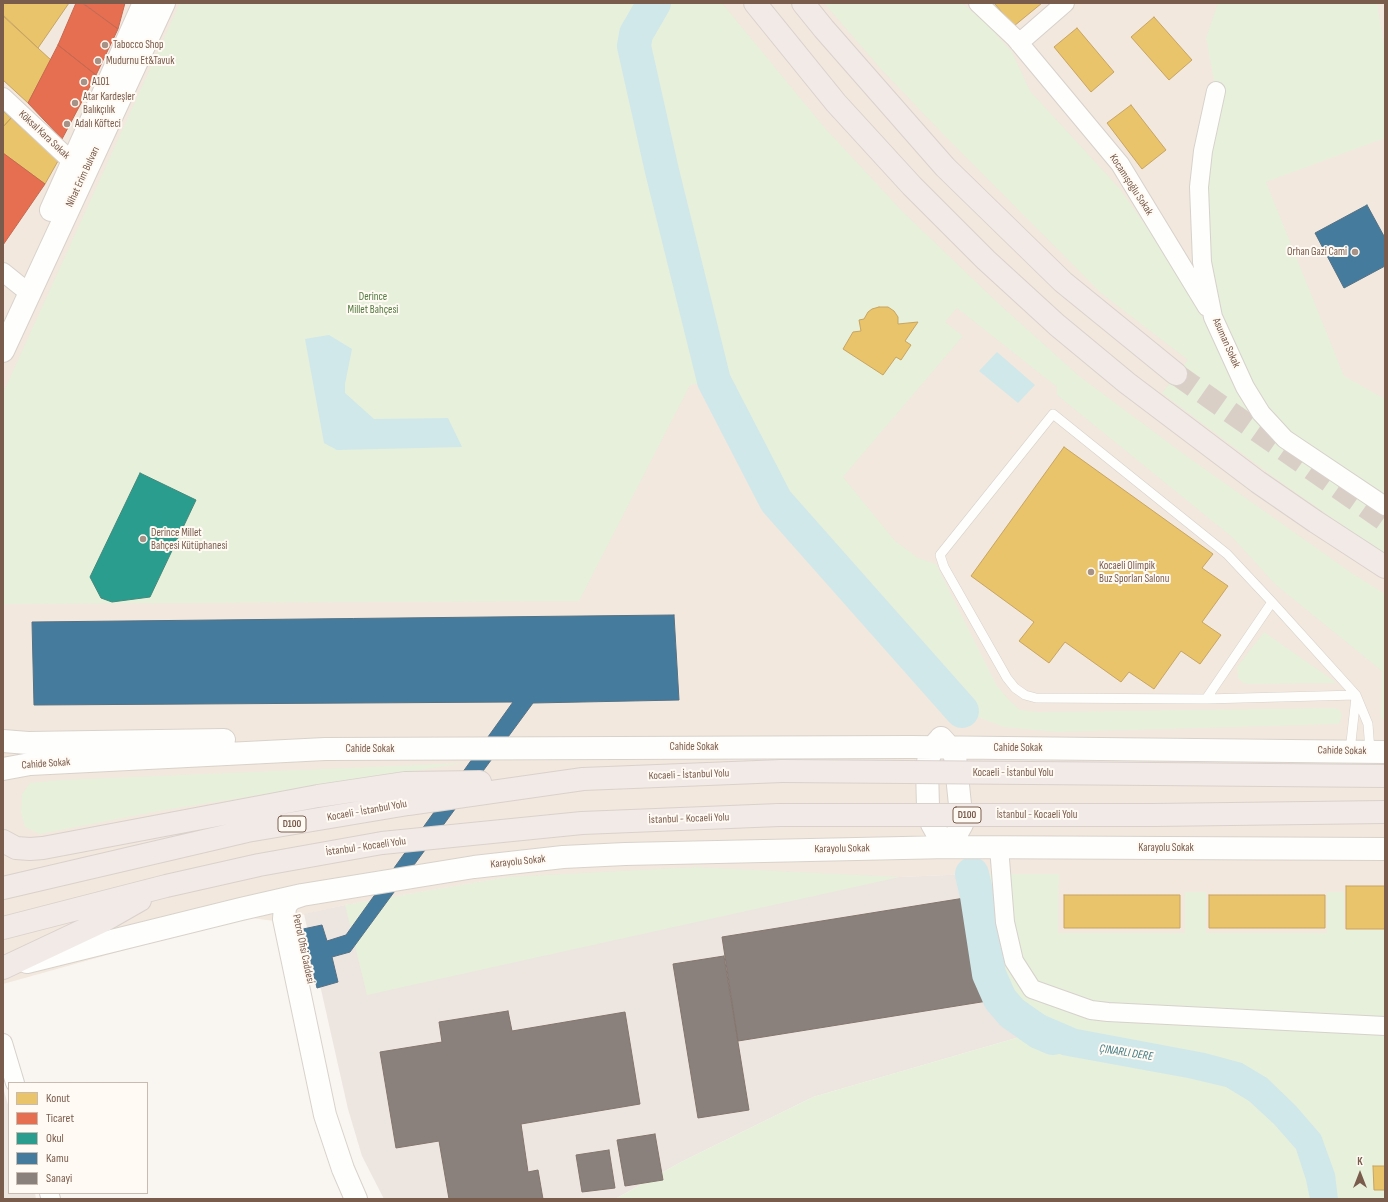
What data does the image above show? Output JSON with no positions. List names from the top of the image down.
{
  "streets": {
    "highway": ["Kocaeli - İstanbul Yolu", "D100", "İstanbul - Kocaeli Yolu"],
    "main road": [
      "Nihat Erim Bulvarı",
      "Cahide Sokak",
      "Karayolu Sokak",
      "Petrol Ofisi Caddesi"
    ],
    "street": ["Köksal Kara Sokak", "Kocamışoğlu Sokak", "Asuman Sokak"]
  },
  "crossings": [
    ["Köksal Kara Sokak", "Nihat Erim Bulvarı"],
    ["Kocamışoğlu Sokak", "Asuman Sokak"],
    ["Karayolu Sokak", "Petrol Ofisi Caddesi"]
  ],
  "water": ["ÇINARLI DERE"],
  "parks": ["Derince Millet Bahçesi"],
  "places": [
    "Tabocco Shop",
    "Mudurnu Et&Tavuk",
    "A101",
    "Atar Kardeşler Balıkçılık",
    "Adalı Köfteci",
    "Orhan Gazi Cami",
    "Derince Millet Bahçesi Kütüphanesi",
    "Kocaeli Olimpik Buz Sporları Salonu"
  ],
  "legend": [
    "Konut",
    "Ticaret",
    "Okul",
    "Kamu",
    "Sanayi"
  ],
  "north": "top"
}
